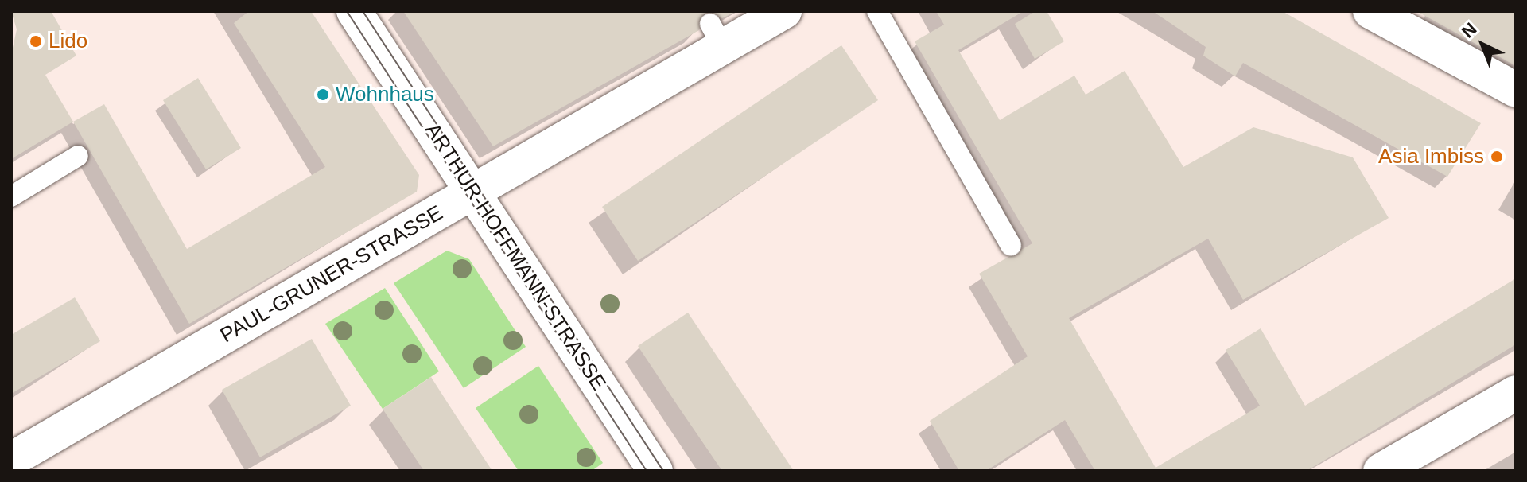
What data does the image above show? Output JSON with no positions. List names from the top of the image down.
{
  "streets": {
    "street": ["ARTHUR-HOFFMANN-STRASSE", "PAUL-GRUNER-STRASSE"]
  },
  "crossings": [
    ["ARTHUR-HOFFMANN-STRASSE", "PAUL-GRUNER-STRASSE"]
  ],
  "places": ["Lido", "Wohnhaus", "Asia Imbiss"],
  "north": "top left"
}
